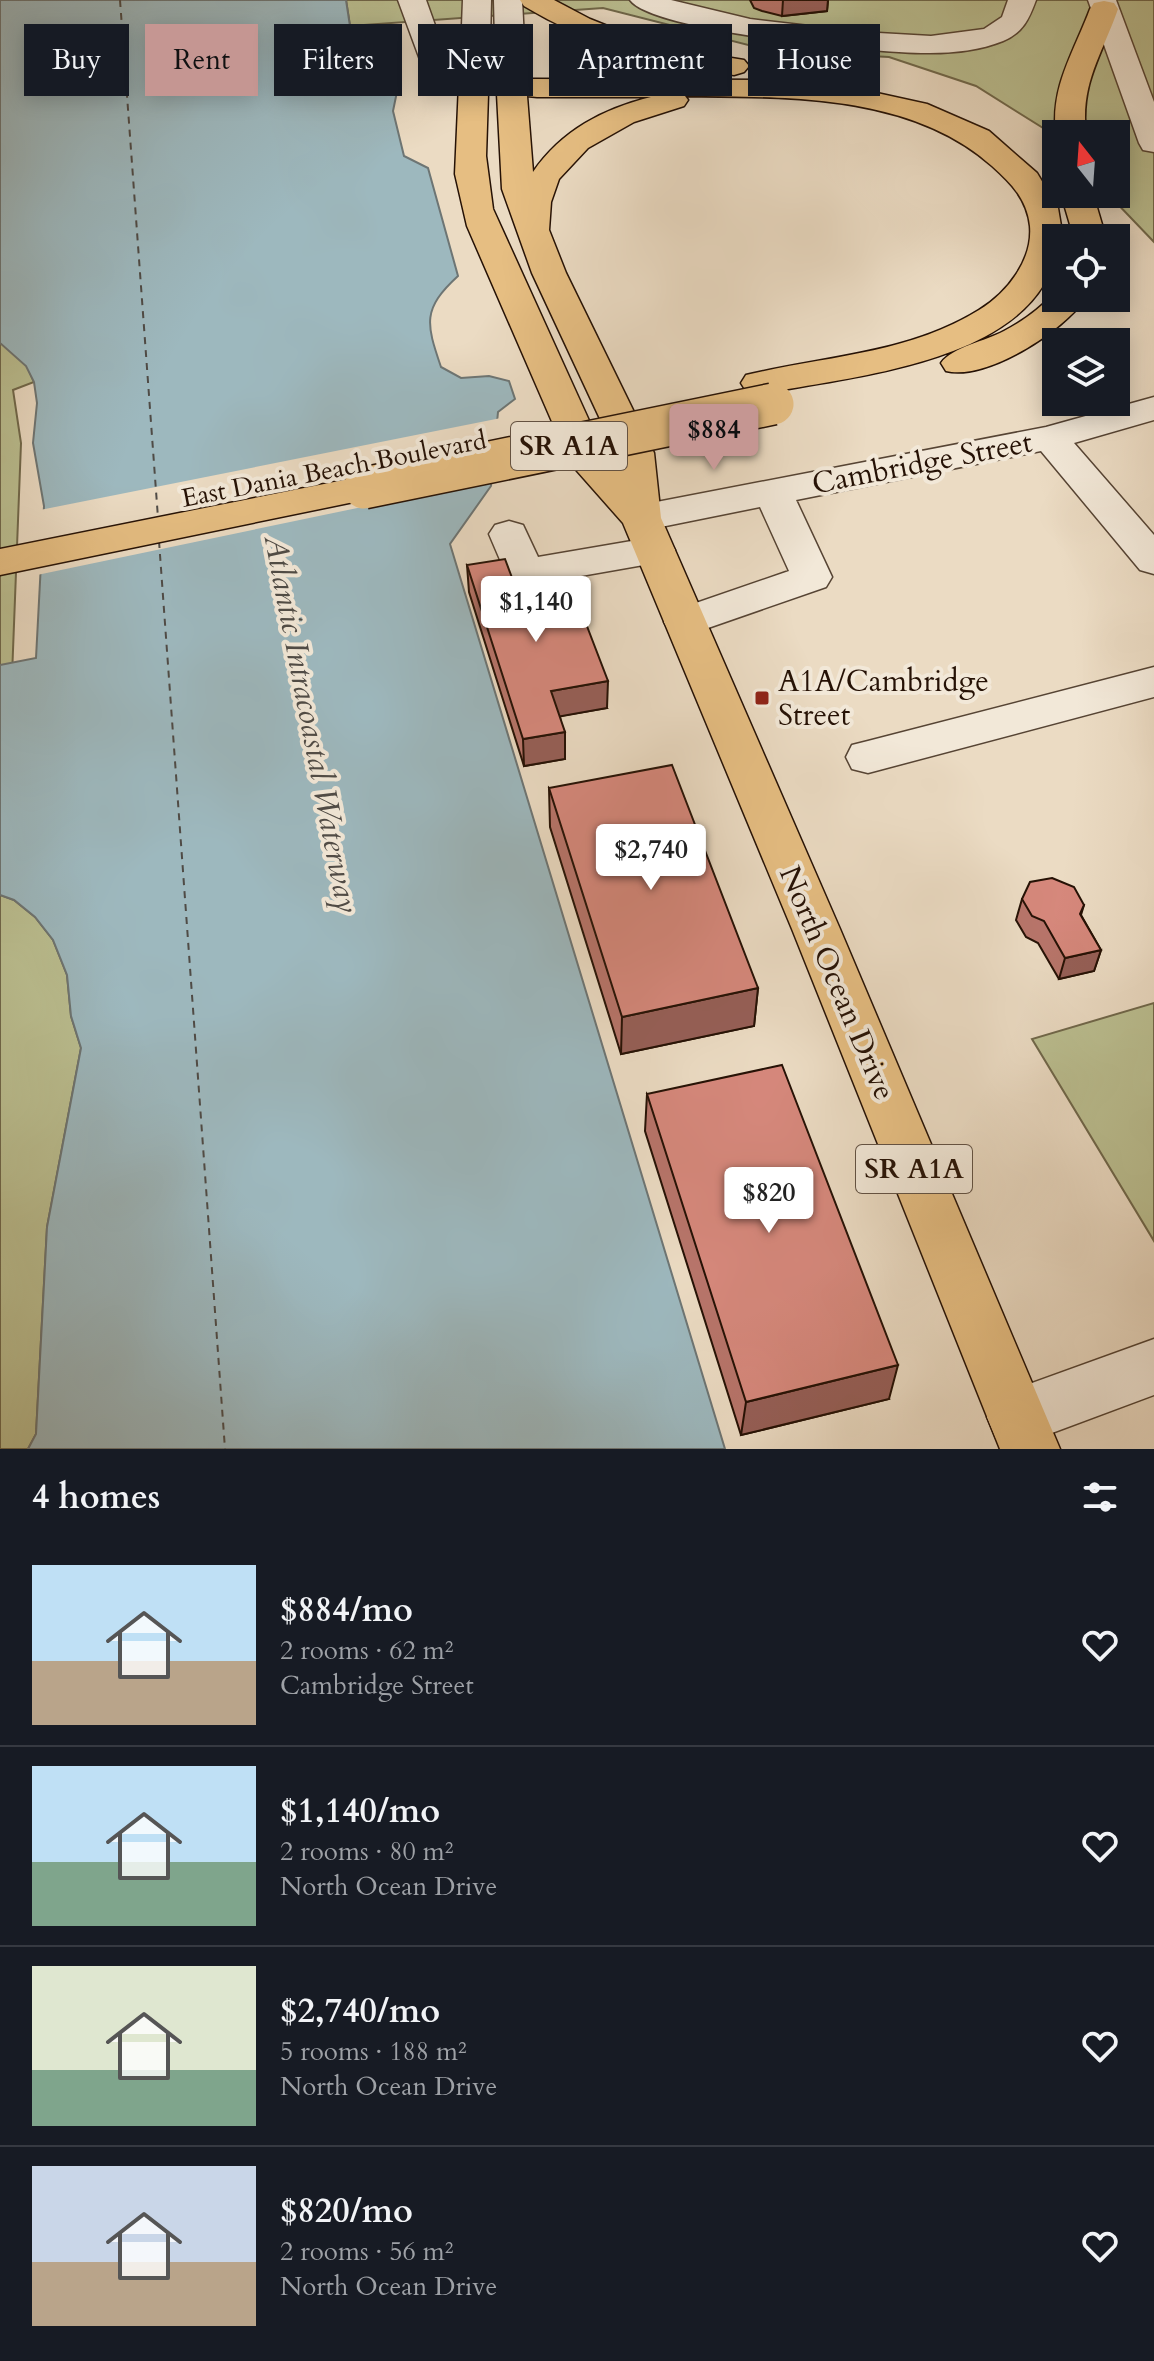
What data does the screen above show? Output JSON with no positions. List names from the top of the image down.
{
  "streets": {
    "main road": ["SR A1A", "East Dania Beach Boulevard", "North Ocean Drive"],
    "street": ["Cambridge Street"]
  },
  "crossings": [
    ["SR A1A", "North Ocean Drive"],
    ["Cambridge Street", "North Ocean Drive"]
  ],
  "water": ["Atlantic Intracoastal Waterway"],
  "places": {
    "transit": ["A1A/Cambridge Street"]
  },
  "north": "top",
  "page": {
    "chip": [
      "Buy",
      "Rent",
      "Filters",
      "New",
      "Apartment",
      "House"
    ],
    "price": [
      "$884",
      "$1,140",
      "$2,740",
      "$820"
    ],
    "heading": "4 homes",
    "list": [
      {
        "name": "$884/mo",
        "note": "2 rooms · 62 m² · Cambridge Street"
      },
      {
        "name": "$1,140/mo",
        "note": "2 rooms · 80 m² · North Ocean Drive"
      },
      {
        "name": "$2,740/mo",
        "note": "5 rooms · 188 m² · North Ocean Drive"
      },
      {
        "name": "$820/mo",
        "note": "2 rooms · 56 m² · North Ocean Drive"
      }
    ]
  }
}
